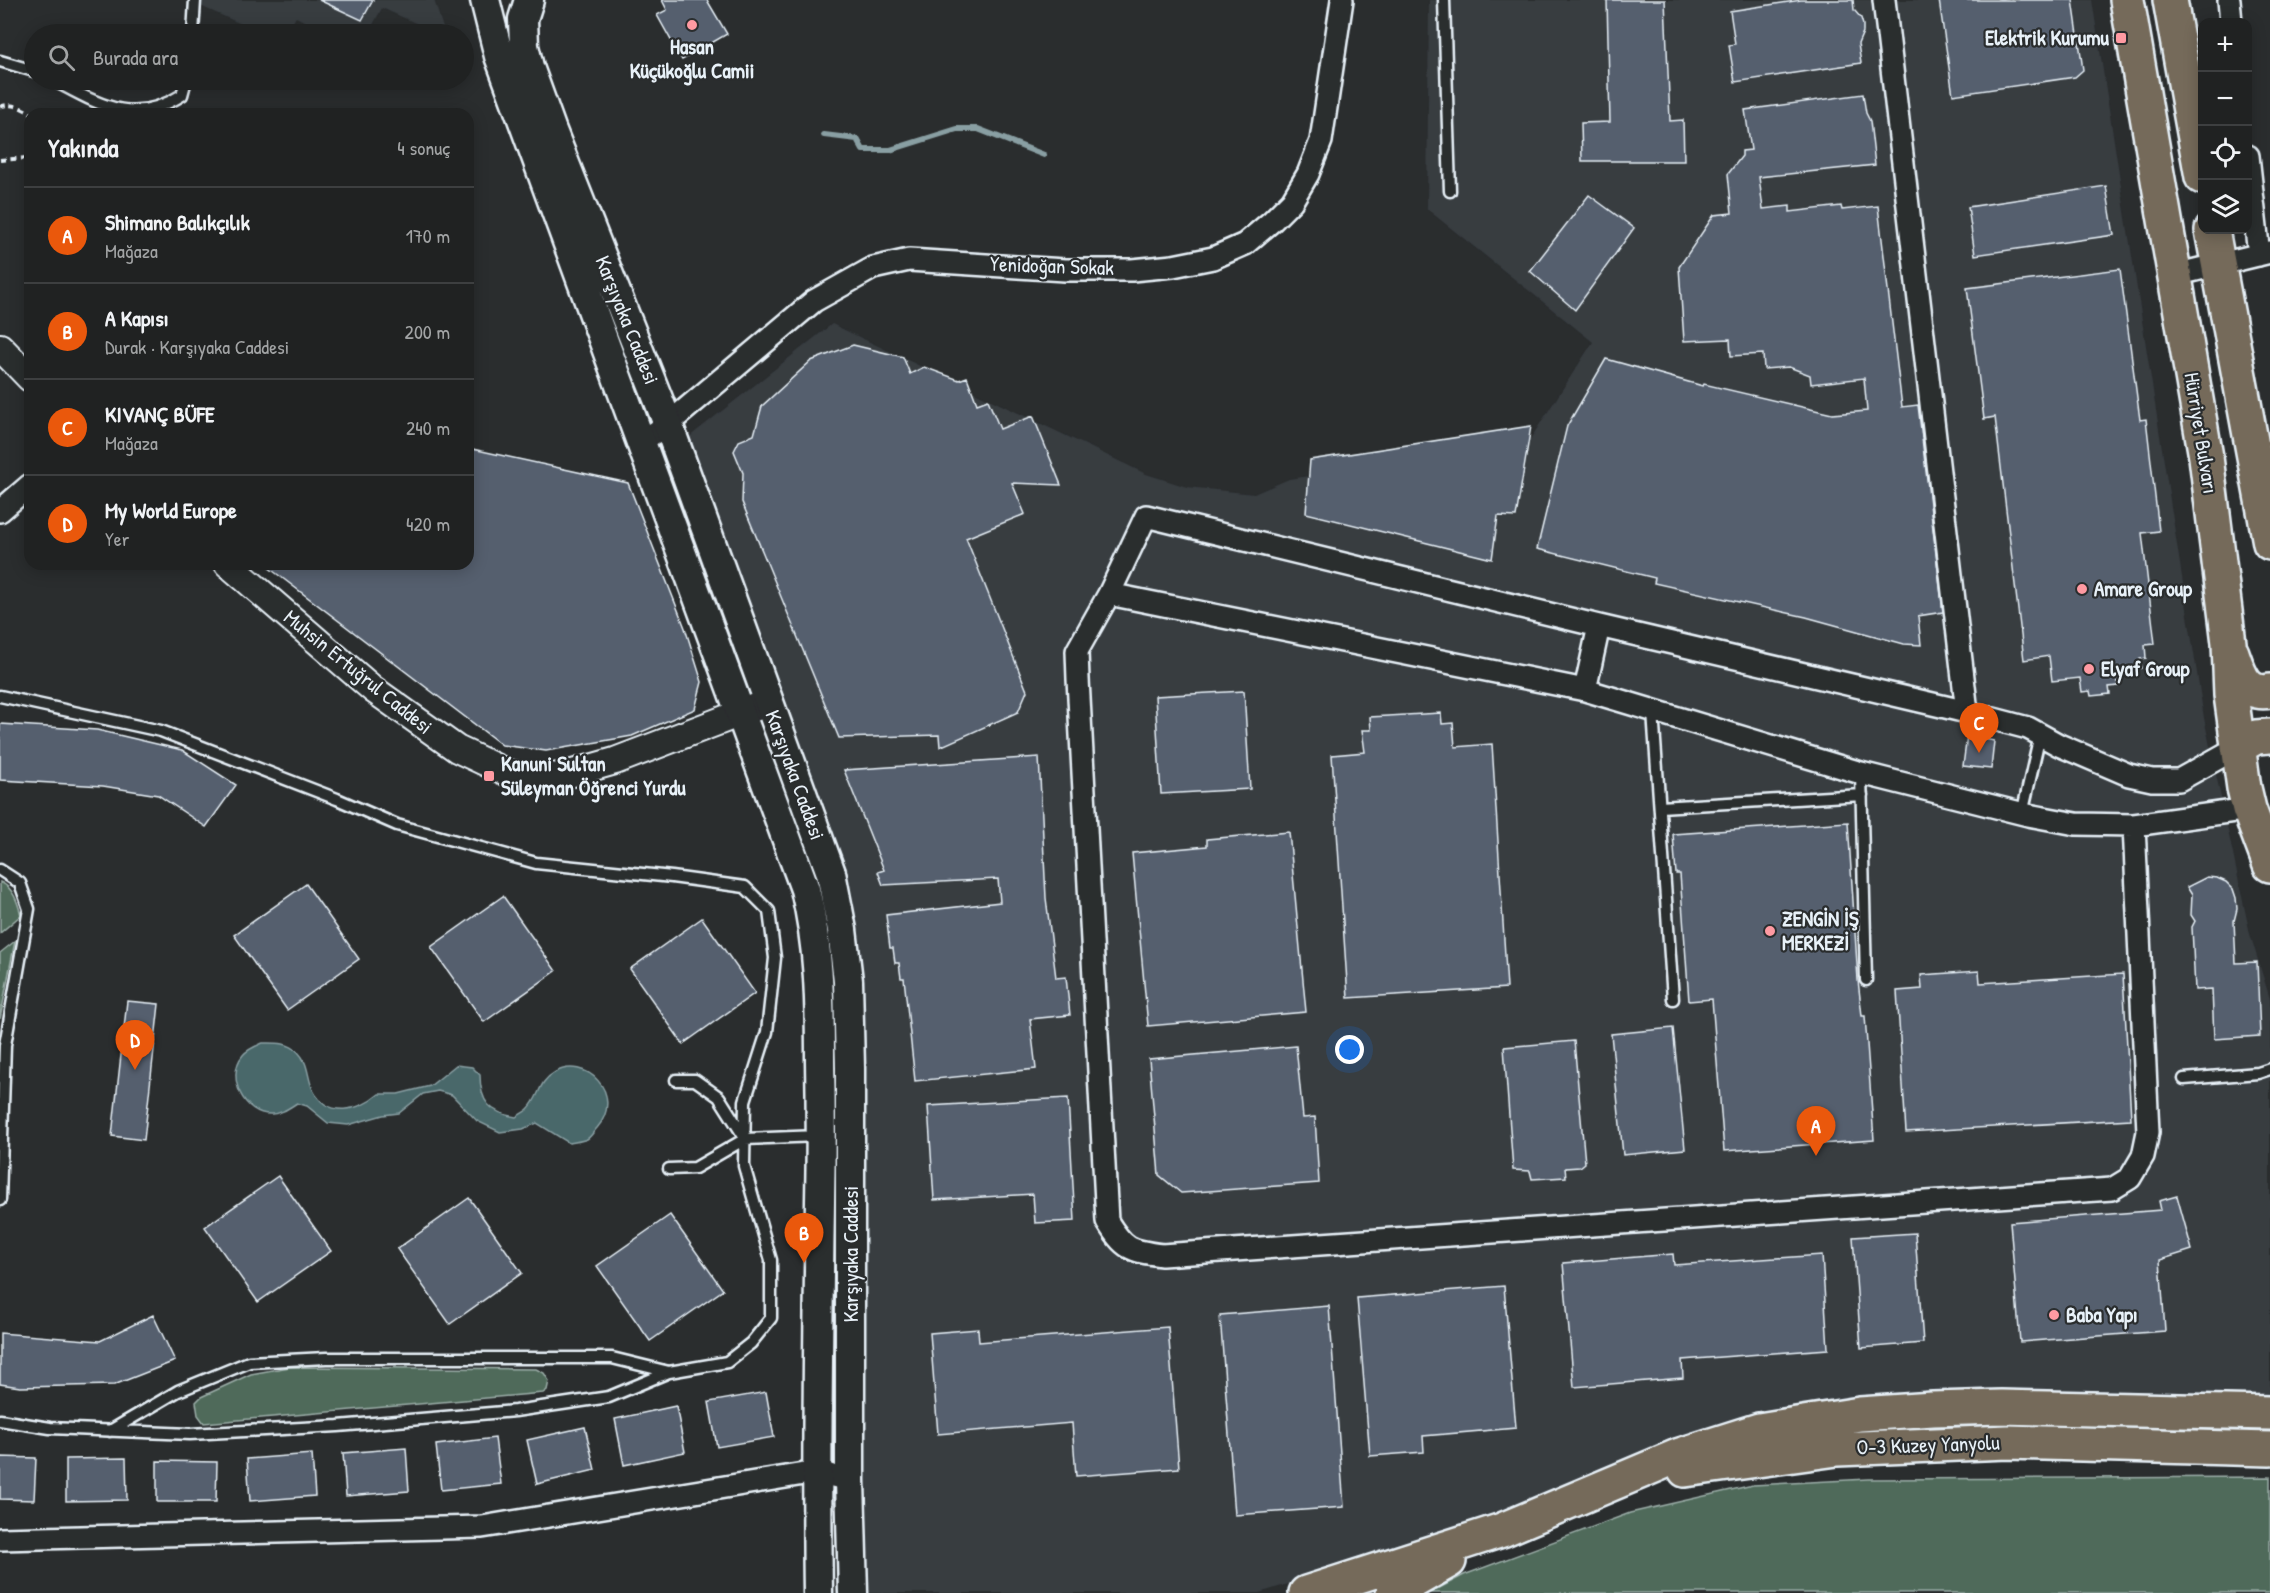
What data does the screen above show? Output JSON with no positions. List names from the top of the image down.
{
  "streets": {
    "main road": ["Karşıyaka Caddesi", "Hürriyet Bulvarı", "O-3 Kuzey Yanyolu"],
    "street": ["Yenidoğan Sokak", "Muhsin Ertuğrul Caddesi"]
  },
  "crossings": [
    ["Yenidoğan Sokak", "Karşıyaka Caddesi"],
    ["Karşıyaka Caddesi", "Muhsin Ertuğrul Caddesi"]
  ],
  "places": {
    "other": [
      "Hasan Küçükoğlu Camii",
      "Amare Group",
      "Elyaf Group",
      "ZENGİN İŞ MERKEZİ",
      "Baba Yapı"
    ],
    "transit": ["Elektrik Kurumu", "Kanuni Sultan Süleyman Öğrenci Yurdu"]
  },
  "page": {
    "map_buttons": ["+", "−"],
    "search": "Burada ara",
    "heading": ["Yakında", "4 sonuç"],
    "list": [
      {
        "mark": "A",
        "name": "Shimano Balıkçılık",
        "note": "Mağaza",
        "value": "170 m"
      },
      {
        "mark": "B",
        "name": "A Kapısı",
        "note": "Durak · Karşıyaka Caddesi",
        "value": "200 m"
      },
      {
        "mark": "C",
        "name": "KIVANÇ BÜFE",
        "note": "Mağaza",
        "value": "240 m"
      },
      {
        "mark": "D",
        "name": "My World Europe",
        "note": "Yer",
        "value": "420 m"
      }
    ],
    "pins": [
      "C",
      "D",
      "A",
      "B"
    ]
  }
}
